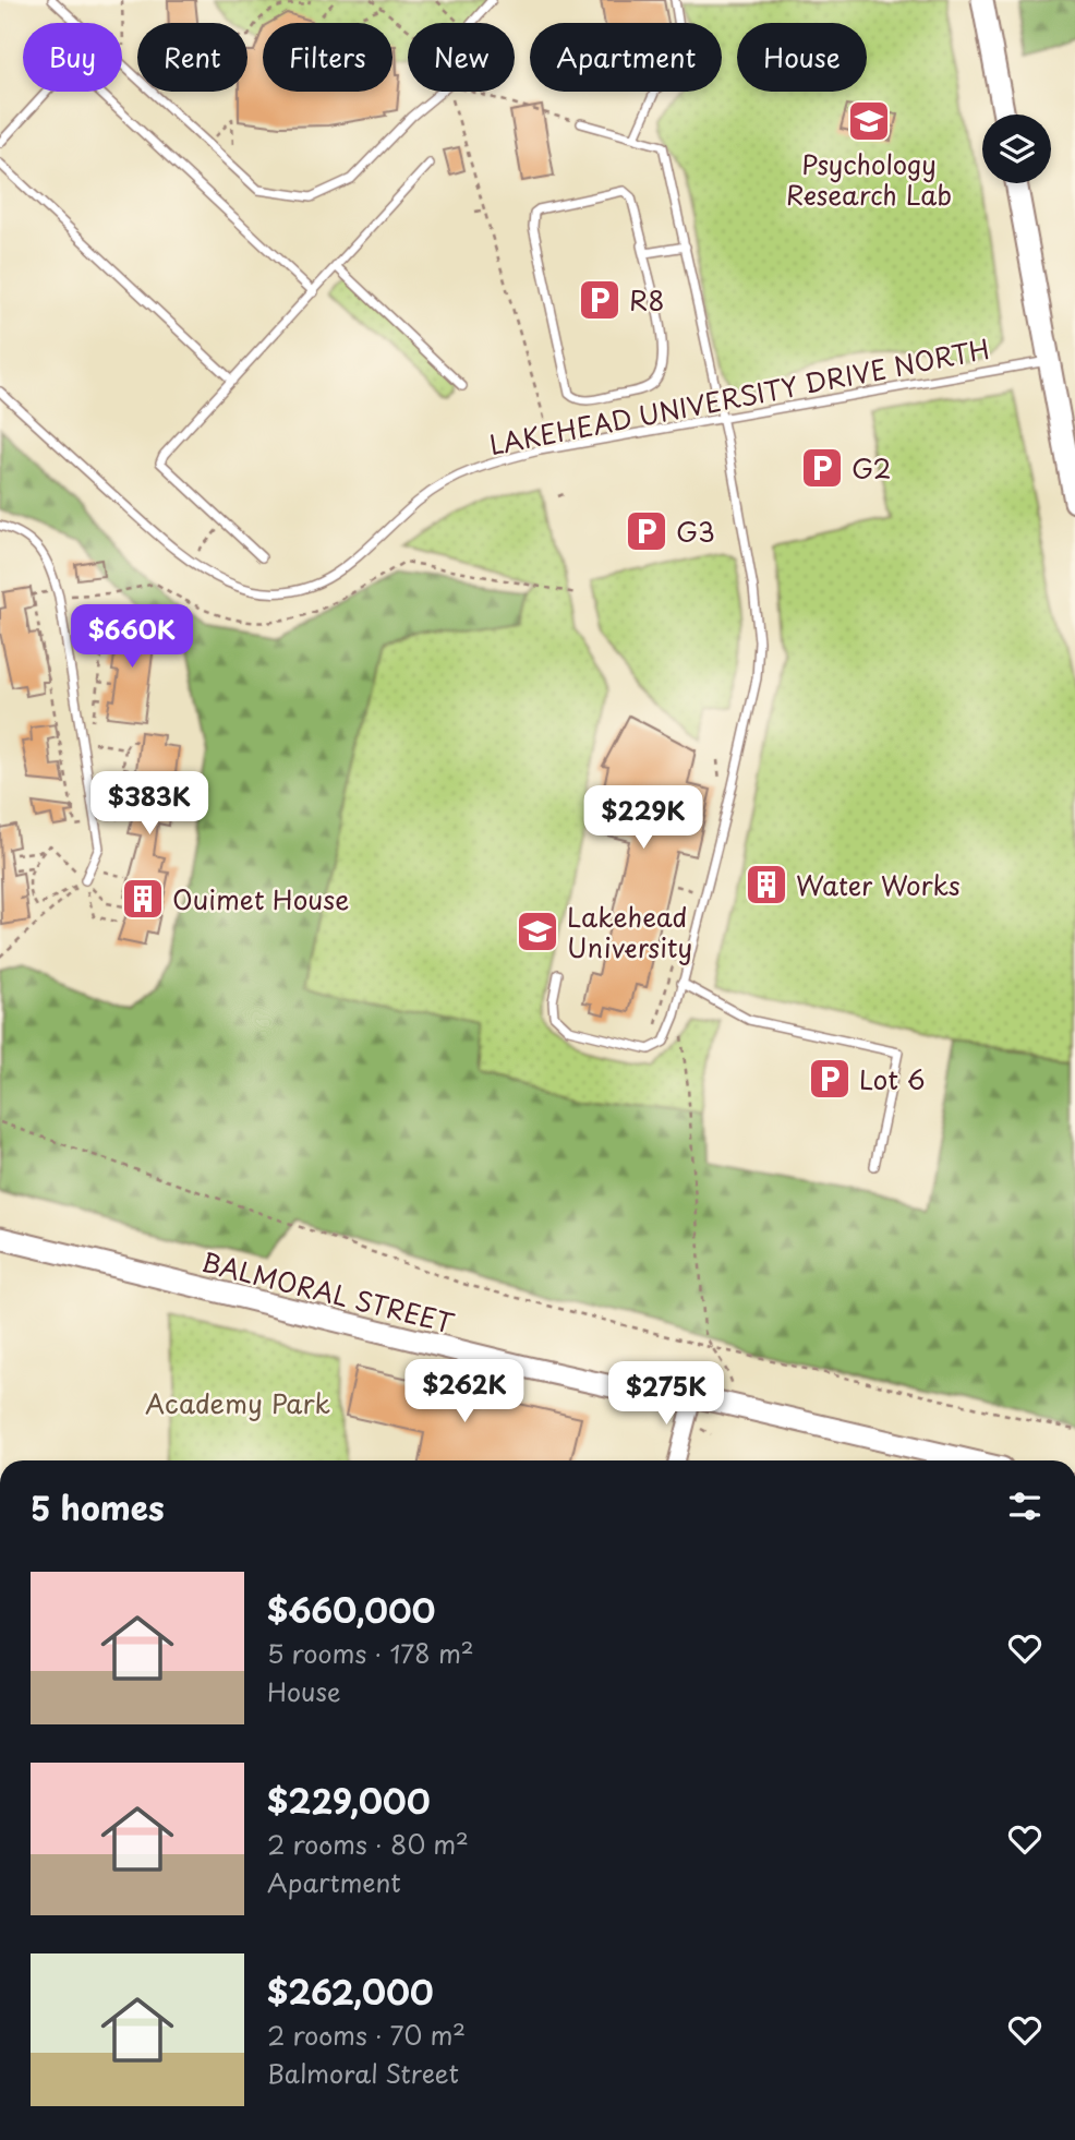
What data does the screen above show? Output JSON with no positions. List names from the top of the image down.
{
  "streets": {
    "main road": ["BALMORAL STREET"],
    "lane": ["LAKEHEAD UNIVERSITY DRIVE NORTH"]
  },
  "parks": ["Academy Park"],
  "places": {
    "school or university": ["Psychology Research Lab", "Lakehead University"],
    "parking": [
      "R8",
      "G2",
      "G3",
      "Lot 6"
    ],
    "building": ["Water Works", "Ouimet House"]
  },
  "page": {
    "chip": [
      "Buy",
      "Rent",
      "Filters",
      "New",
      "Apartment",
      "House"
    ],
    "price": [
      "$660K",
      "$383K",
      "$229K",
      "$262K",
      "$275K"
    ],
    "heading": "5 homes",
    "list": [
      {
        "name": "$660,000",
        "note": "5 rooms · 178 m² · House"
      },
      {
        "name": "$229,000",
        "note": "2 rooms · 80 m² · Apartment"
      },
      {
        "name": "$262,000",
        "note": "2 rooms · 70 m² · Balmoral Street"
      }
    ]
  }
}
